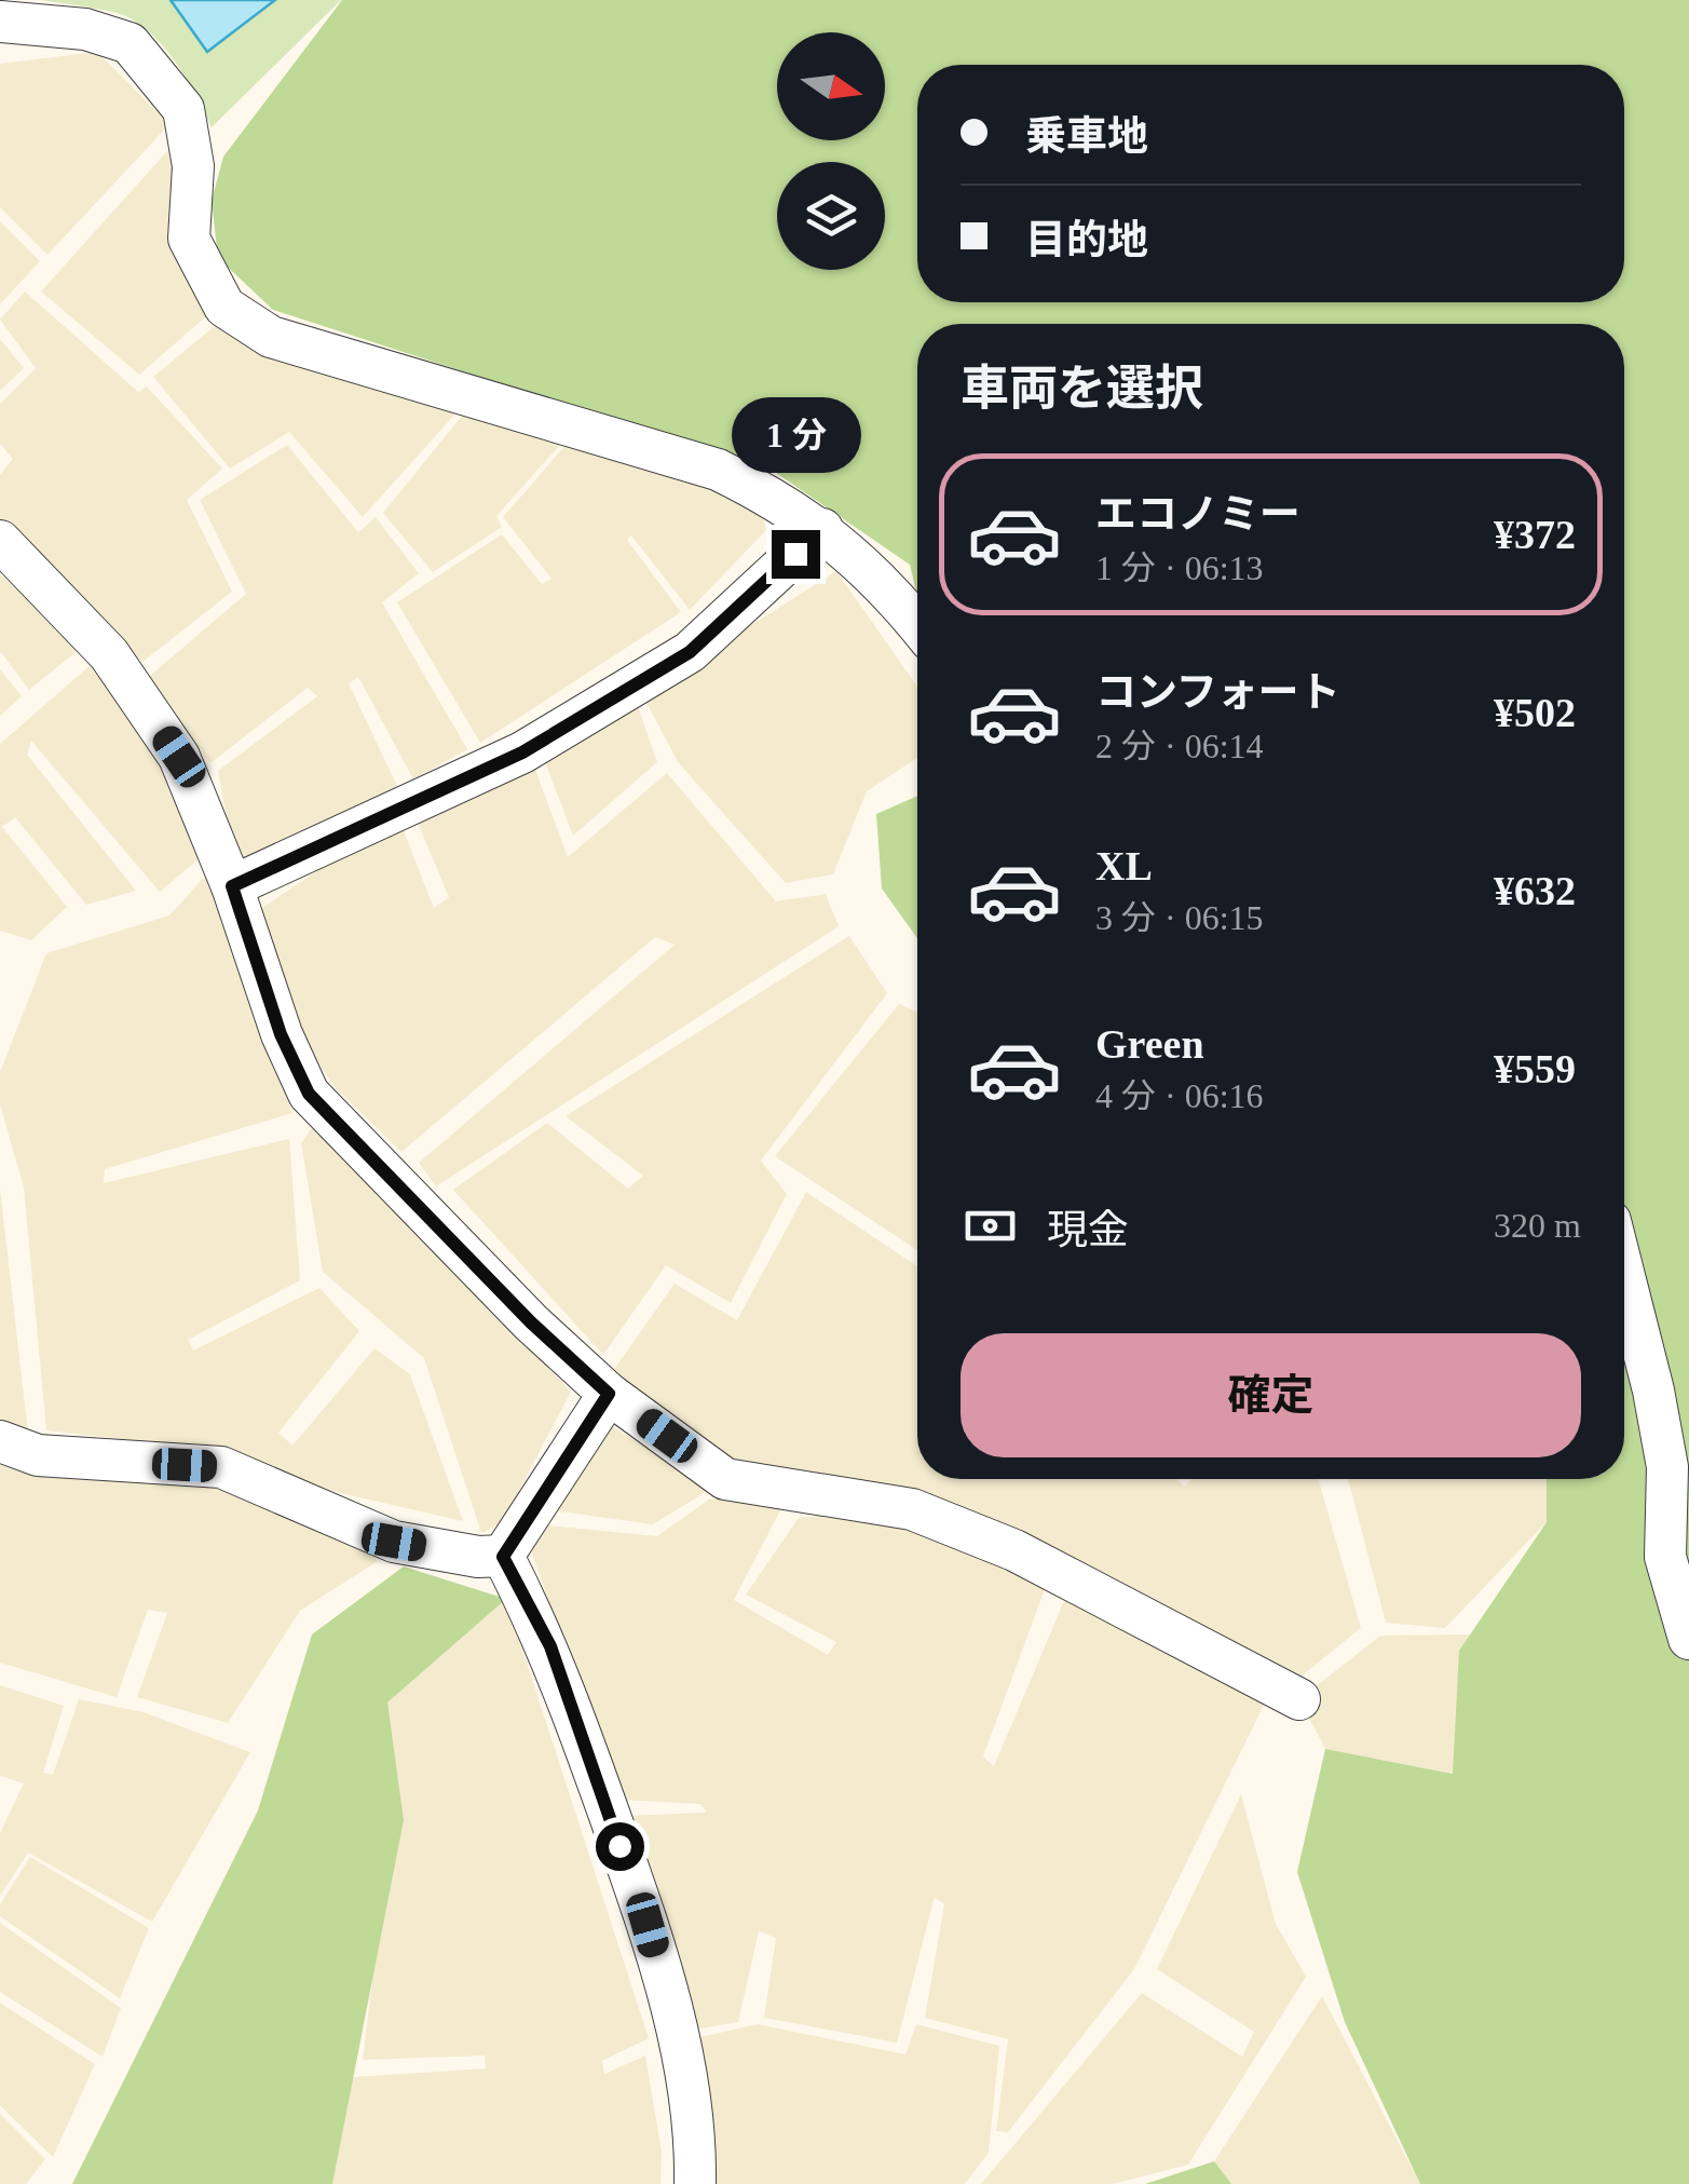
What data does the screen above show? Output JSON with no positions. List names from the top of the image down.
{
  "north": "right",
  "page": {
    "banner": ["乗車地", "目的地"],
    "heading": "車両を選択",
    "bubble": "1 分",
    "list": [
      {
        "name": "エコノミー",
        "note": "1 分 · 06:13",
        "value": "¥372"
      },
      {
        "name": "コンフォート",
        "note": "2 分 · 06:14",
        "value": "¥502"
      },
      {
        "name": "XL",
        "note": "3 分 · 06:15",
        "value": "¥632"
      },
      {
        "name": "Green",
        "note": "4 分 · 06:16",
        "value": "¥559"
      }
    ],
    "pay": ["現金", "320 m"],
    "buttons": "確定"
  }
}
